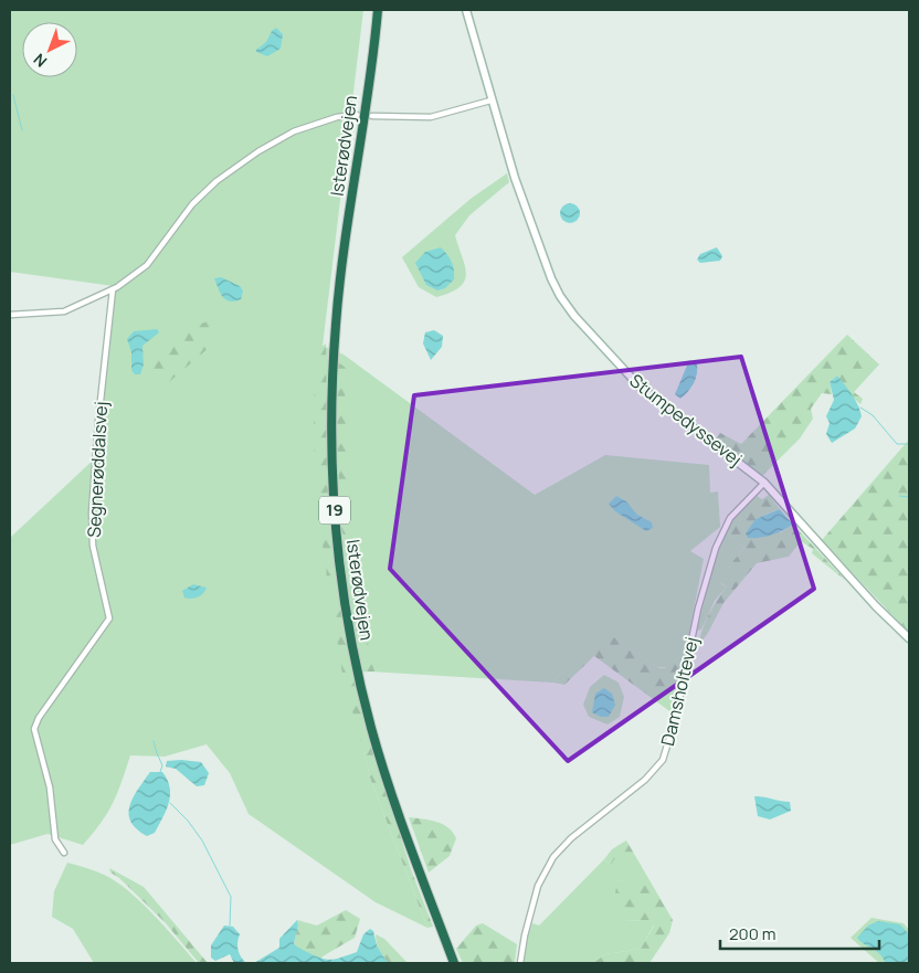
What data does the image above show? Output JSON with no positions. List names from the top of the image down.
{
  "streets": {
    "highway": ["Isterødvejen", "19"],
    "street": ["Stumpedyssevej", "Segnerøddalsvej", "Damsholtevej"]
  },
  "crossings": [
    ["Stumpedyssevej", "Damsholtevej"]
  ],
  "scale_bar": "200 m",
  "north": "bottom left"
}
